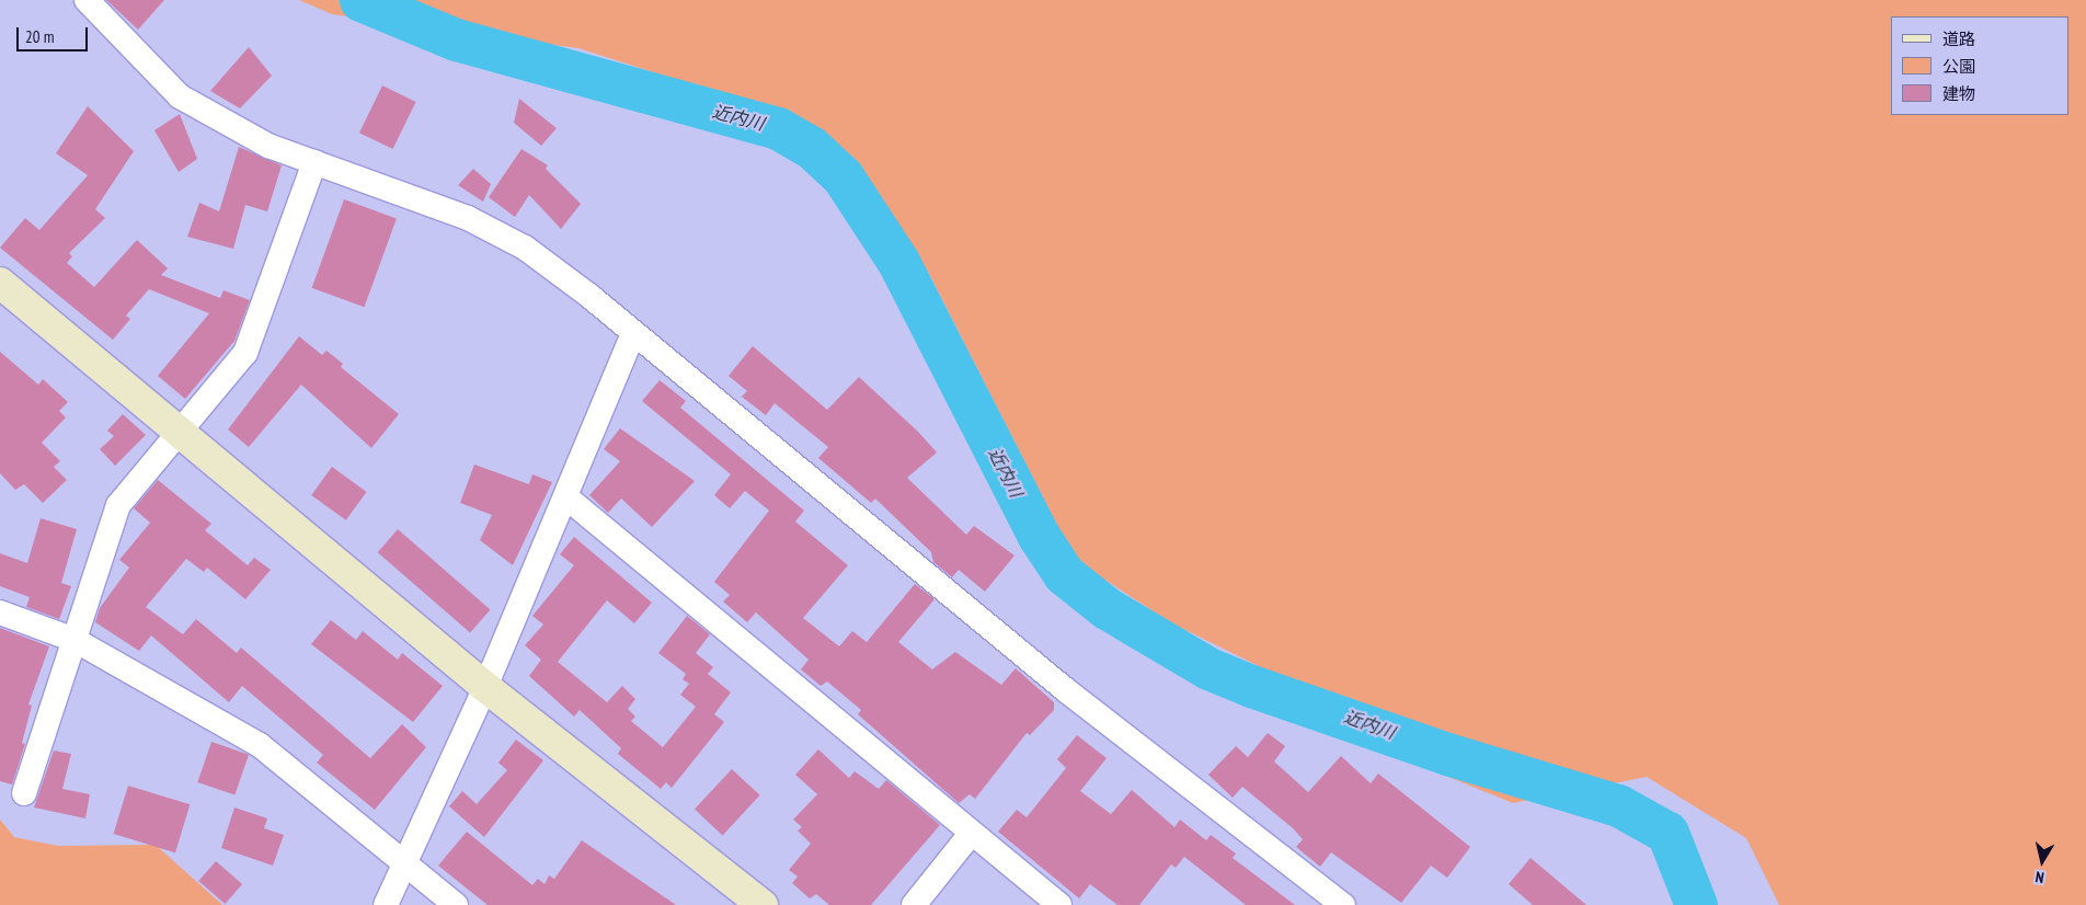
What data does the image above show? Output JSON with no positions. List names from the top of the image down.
{
  "water": ["近内川"],
  "legend": ["道路", "公園", "建物"],
  "scale_bar": "20 m",
  "north": "bottom"
}
